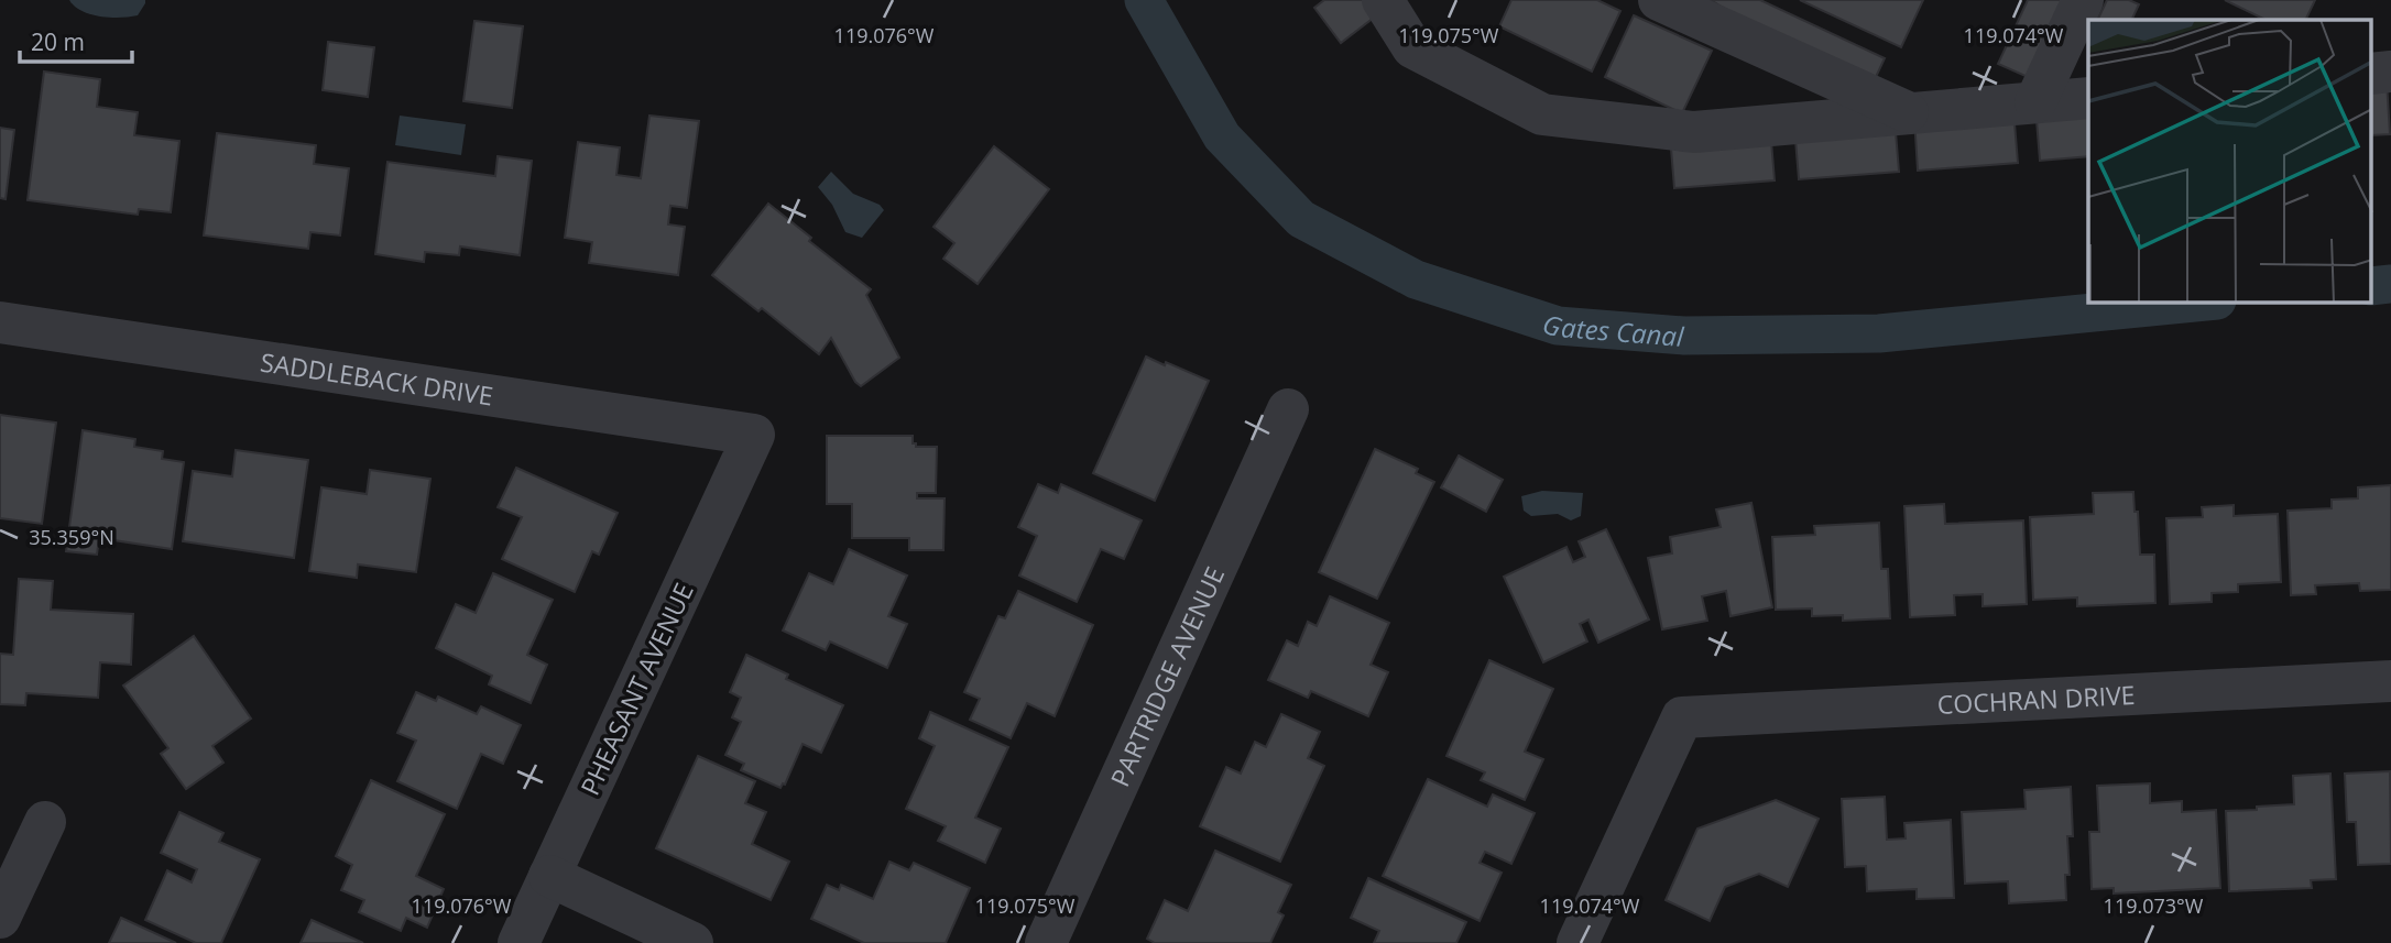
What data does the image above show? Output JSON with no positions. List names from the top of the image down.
{
  "streets": {
    "street": [
      "SADDLEBACK DRIVE",
      "PARTRIDGE AVENUE",
      "PHEASANT AVENUE",
      "COCHRAN DRIVE"
    ]
  },
  "crossings": [
    ["SADDLEBACK DRIVE", "PHEASANT AVENUE"]
  ],
  "water": ["Gates Canal"],
  "scale_bar": "20 m",
  "coordinates": [
    "119.076°W",
    "119.075°W",
    "119.074°W",
    "35.359°N",
    "119.073°W"
  ]
}
